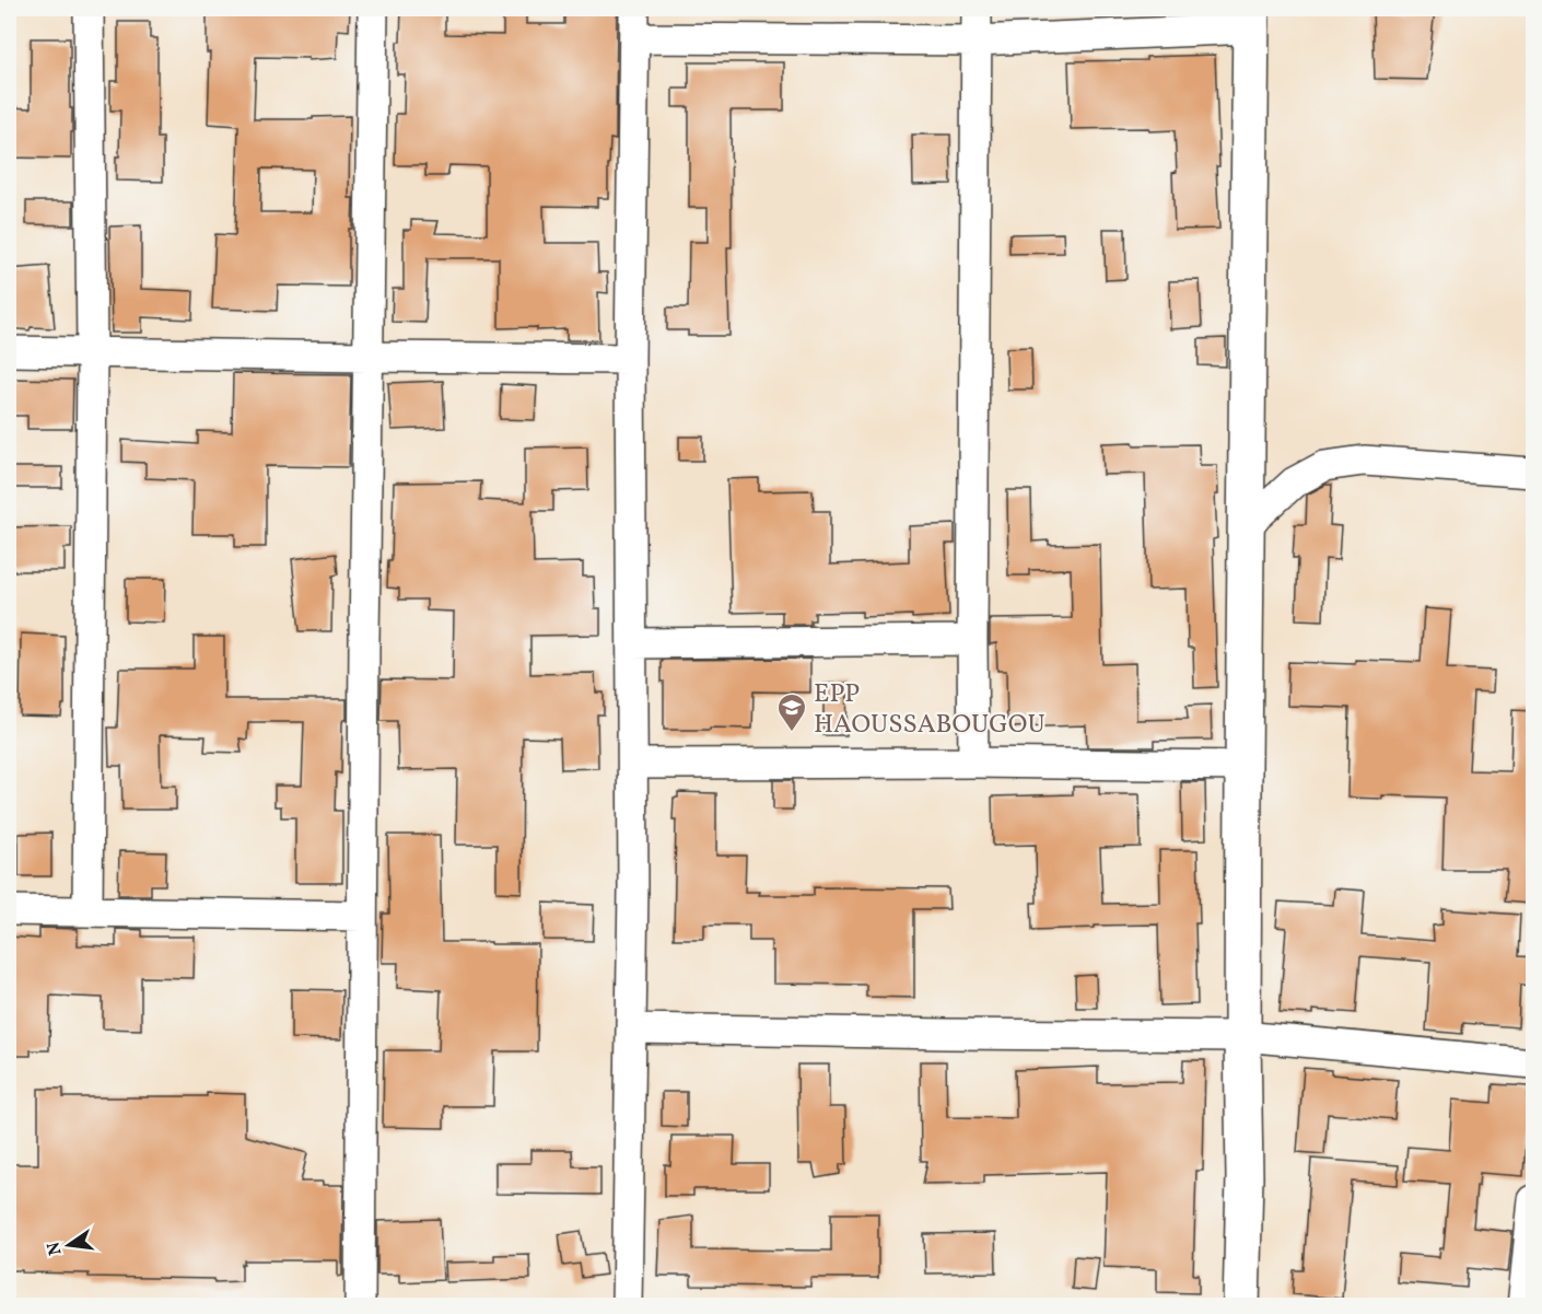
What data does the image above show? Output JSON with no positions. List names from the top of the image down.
{
  "places": {
    "school or university": ["EPP HAOUSSABOUGOU"]
  },
  "north": "left"
}
